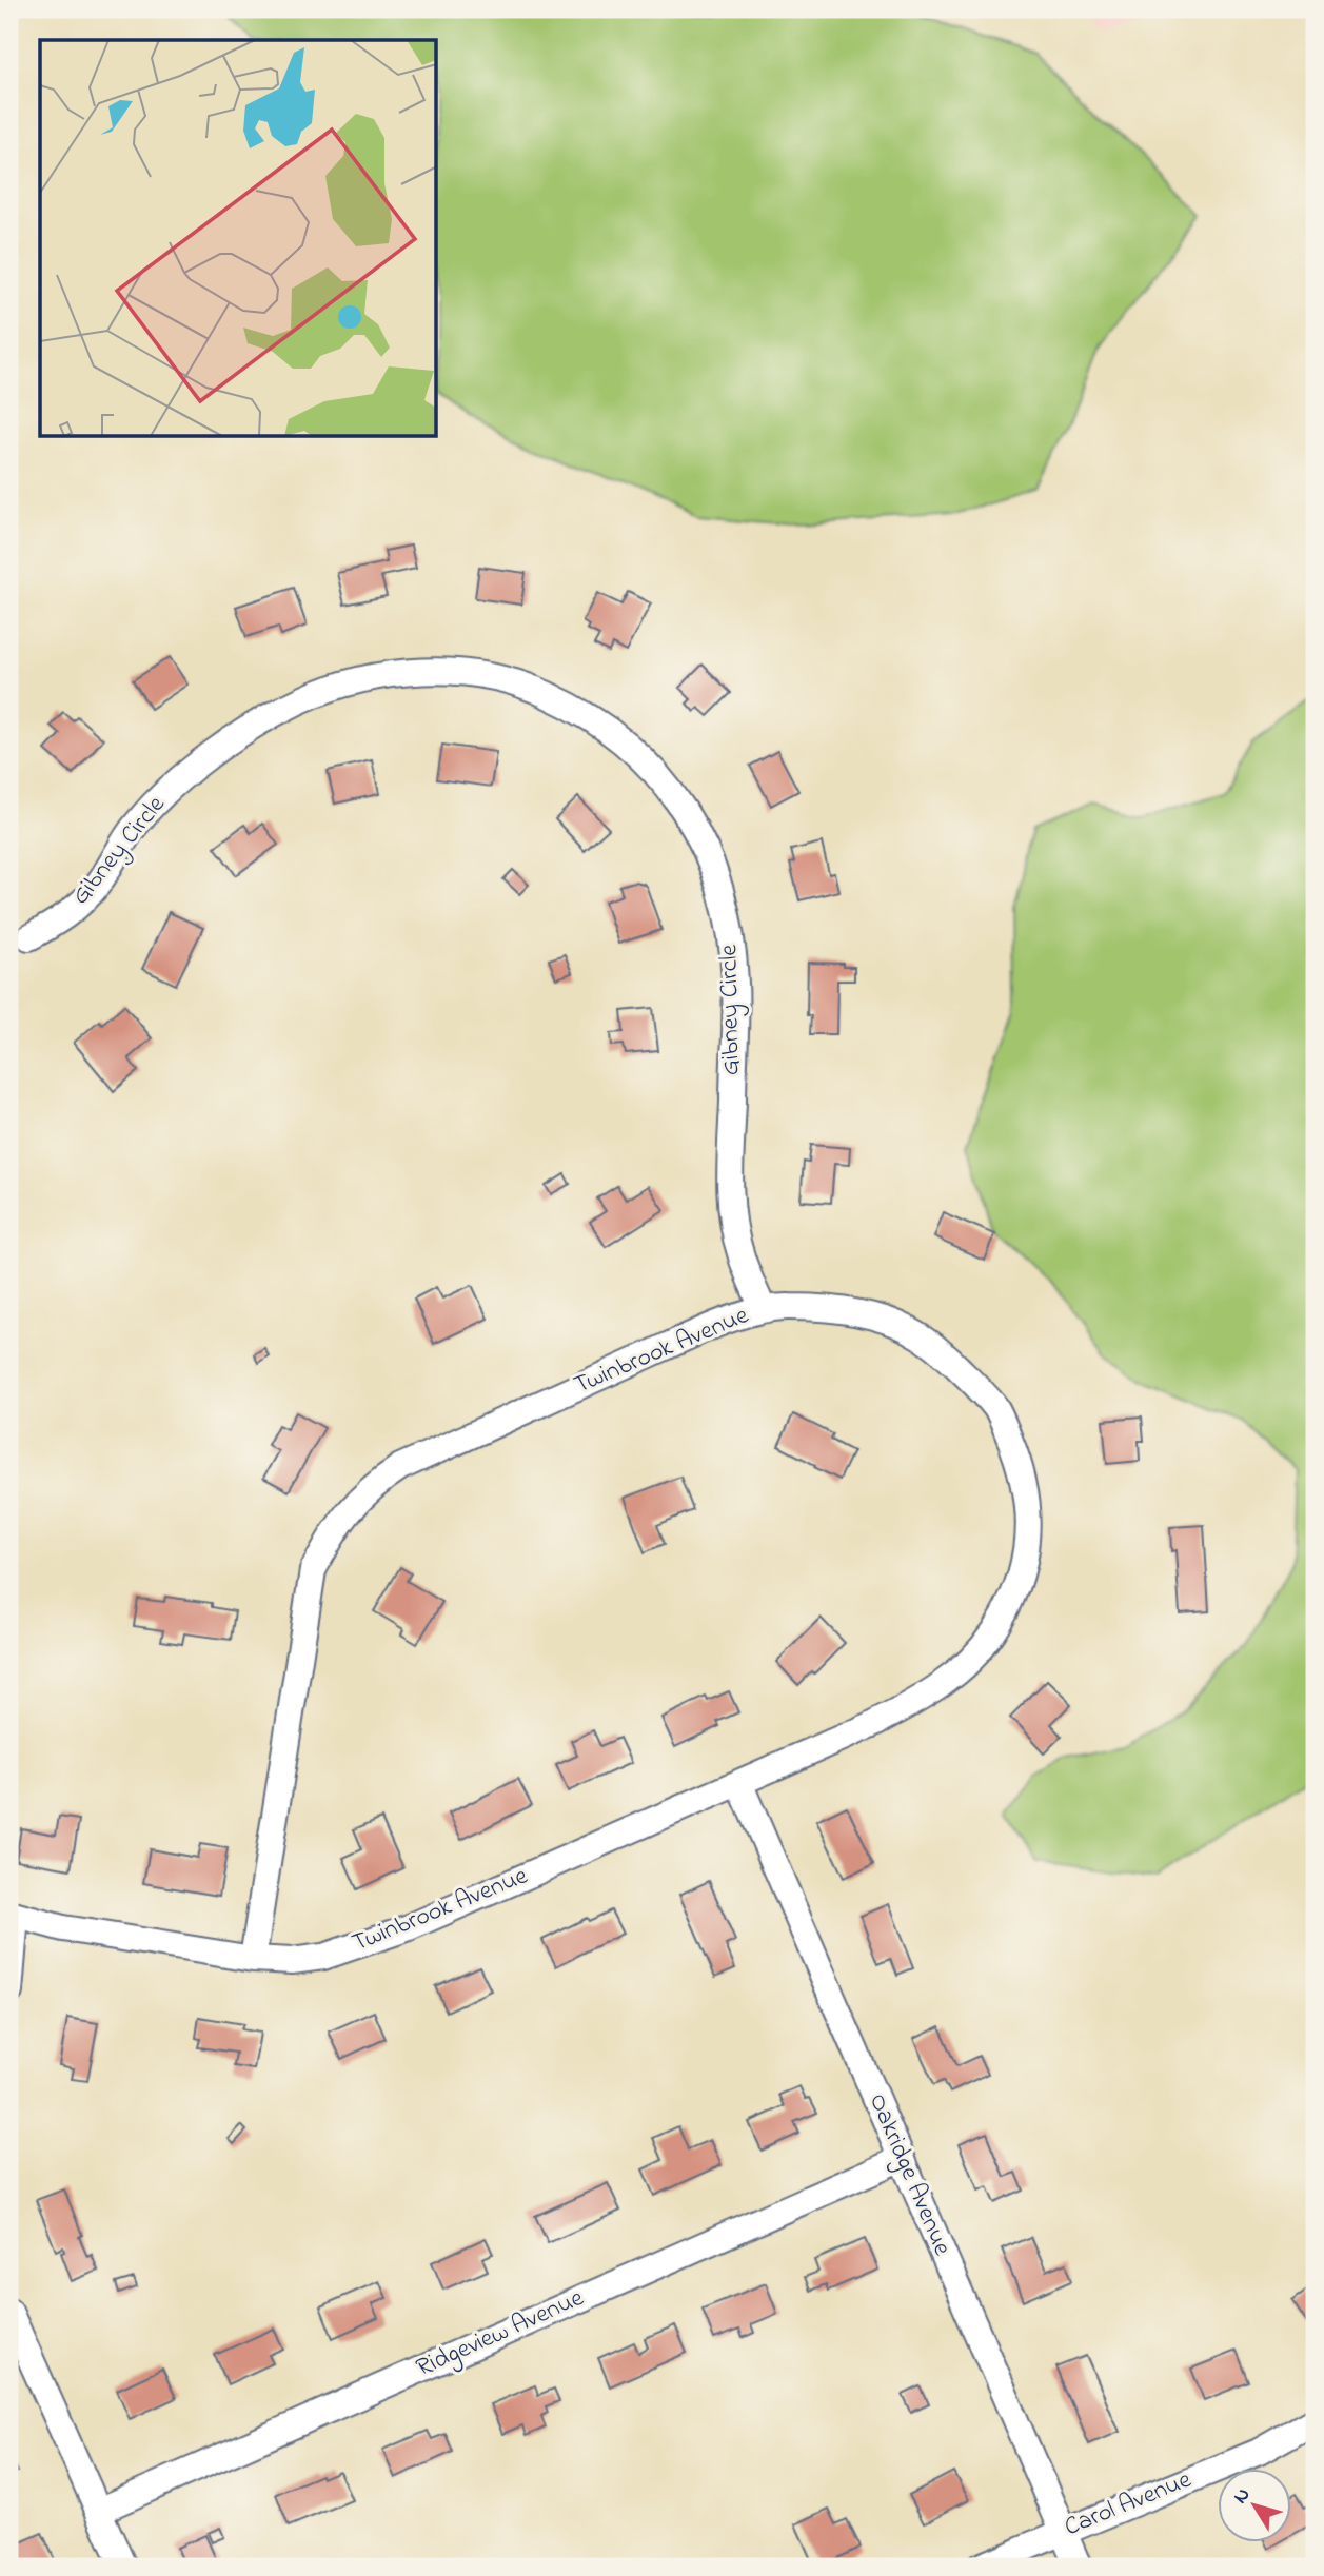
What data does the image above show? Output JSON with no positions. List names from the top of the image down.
{
  "streets": {
    "street": [
      "Gibney Circle",
      "Twinbrook Avenue",
      "Oakridge Avenue",
      "Ridgeview Avenue",
      "Carol Avenue"
    ]
  },
  "crossings": [
    ["Gibney Circle", "Twinbrook Avenue"],
    ["Twinbrook Avenue", "Oakridge Avenue"],
    ["Oakridge Avenue", "Ridgeview Avenue"],
    ["Oakridge Avenue", "Carol Avenue"]
  ],
  "north": "top left"
}
